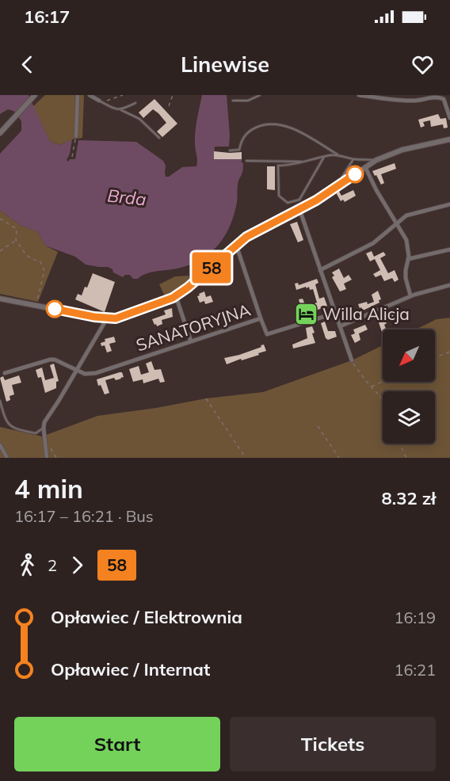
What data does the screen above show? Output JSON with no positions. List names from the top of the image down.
{
  "streets": {
    "street": ["SANATORYJNA"]
  },
  "water": ["Brda"],
  "places": {
    "hotel": ["Willa Alicja"]
  },
  "lines": ["bus line 58"],
  "north": "bottom left",
  "page": {
    "status": "16:17",
    "header": "Linewise",
    "on_map": "58",
    "heading": ["4 min", "16:17 – 16:21 · Bus", "8.32 zł"],
    "legs": ["2", "58"],
    "list": [
      {
        "name": "Opławiec / Elektrownia",
        "value": "16:19"
      },
      {
        "name": "Opławiec / Internat",
        "value": "16:21"
      }
    ],
    "buttons": ["Start", "Tickets"]
  }
}
